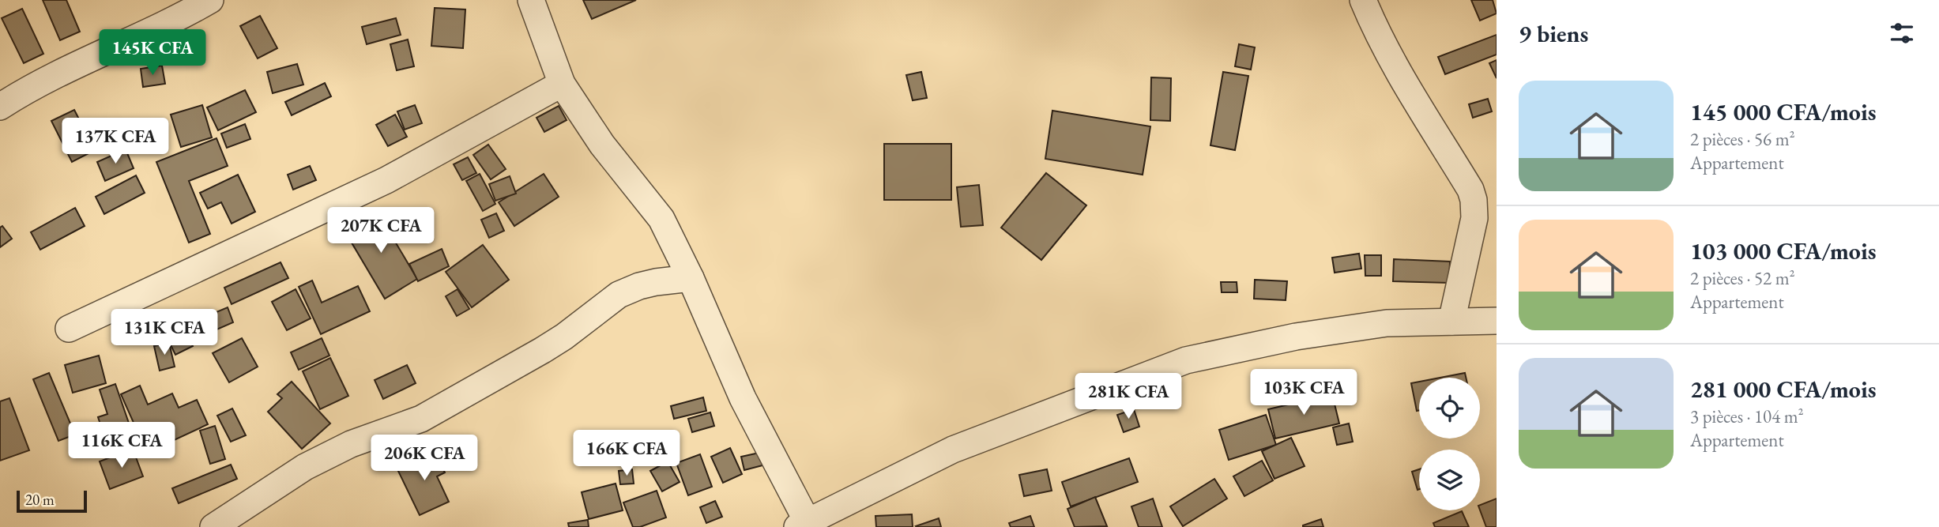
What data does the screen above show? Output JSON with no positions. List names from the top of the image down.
{
  "scale_bar": "20 m",
  "page": {
    "heading": "9 biens",
    "price": [
      "145K CFA",
      "137K CFA",
      "207K CFA",
      "131K CFA",
      "103K CFA",
      "281K CFA",
      "116K CFA",
      "166K CFA",
      "206K CFA"
    ],
    "list": [
      {
        "name": "145 000 CFA/mois",
        "note": "2 pièces · 56 m² · Appartement"
      },
      {
        "name": "103 000 CFA/mois",
        "note": "2 pièces · 52 m² · Appartement"
      },
      {
        "name": "281 000 CFA/mois",
        "note": "3 pièces · 104 m² · Appartement"
      }
    ],
    "scale": "20 m"
  }
}
